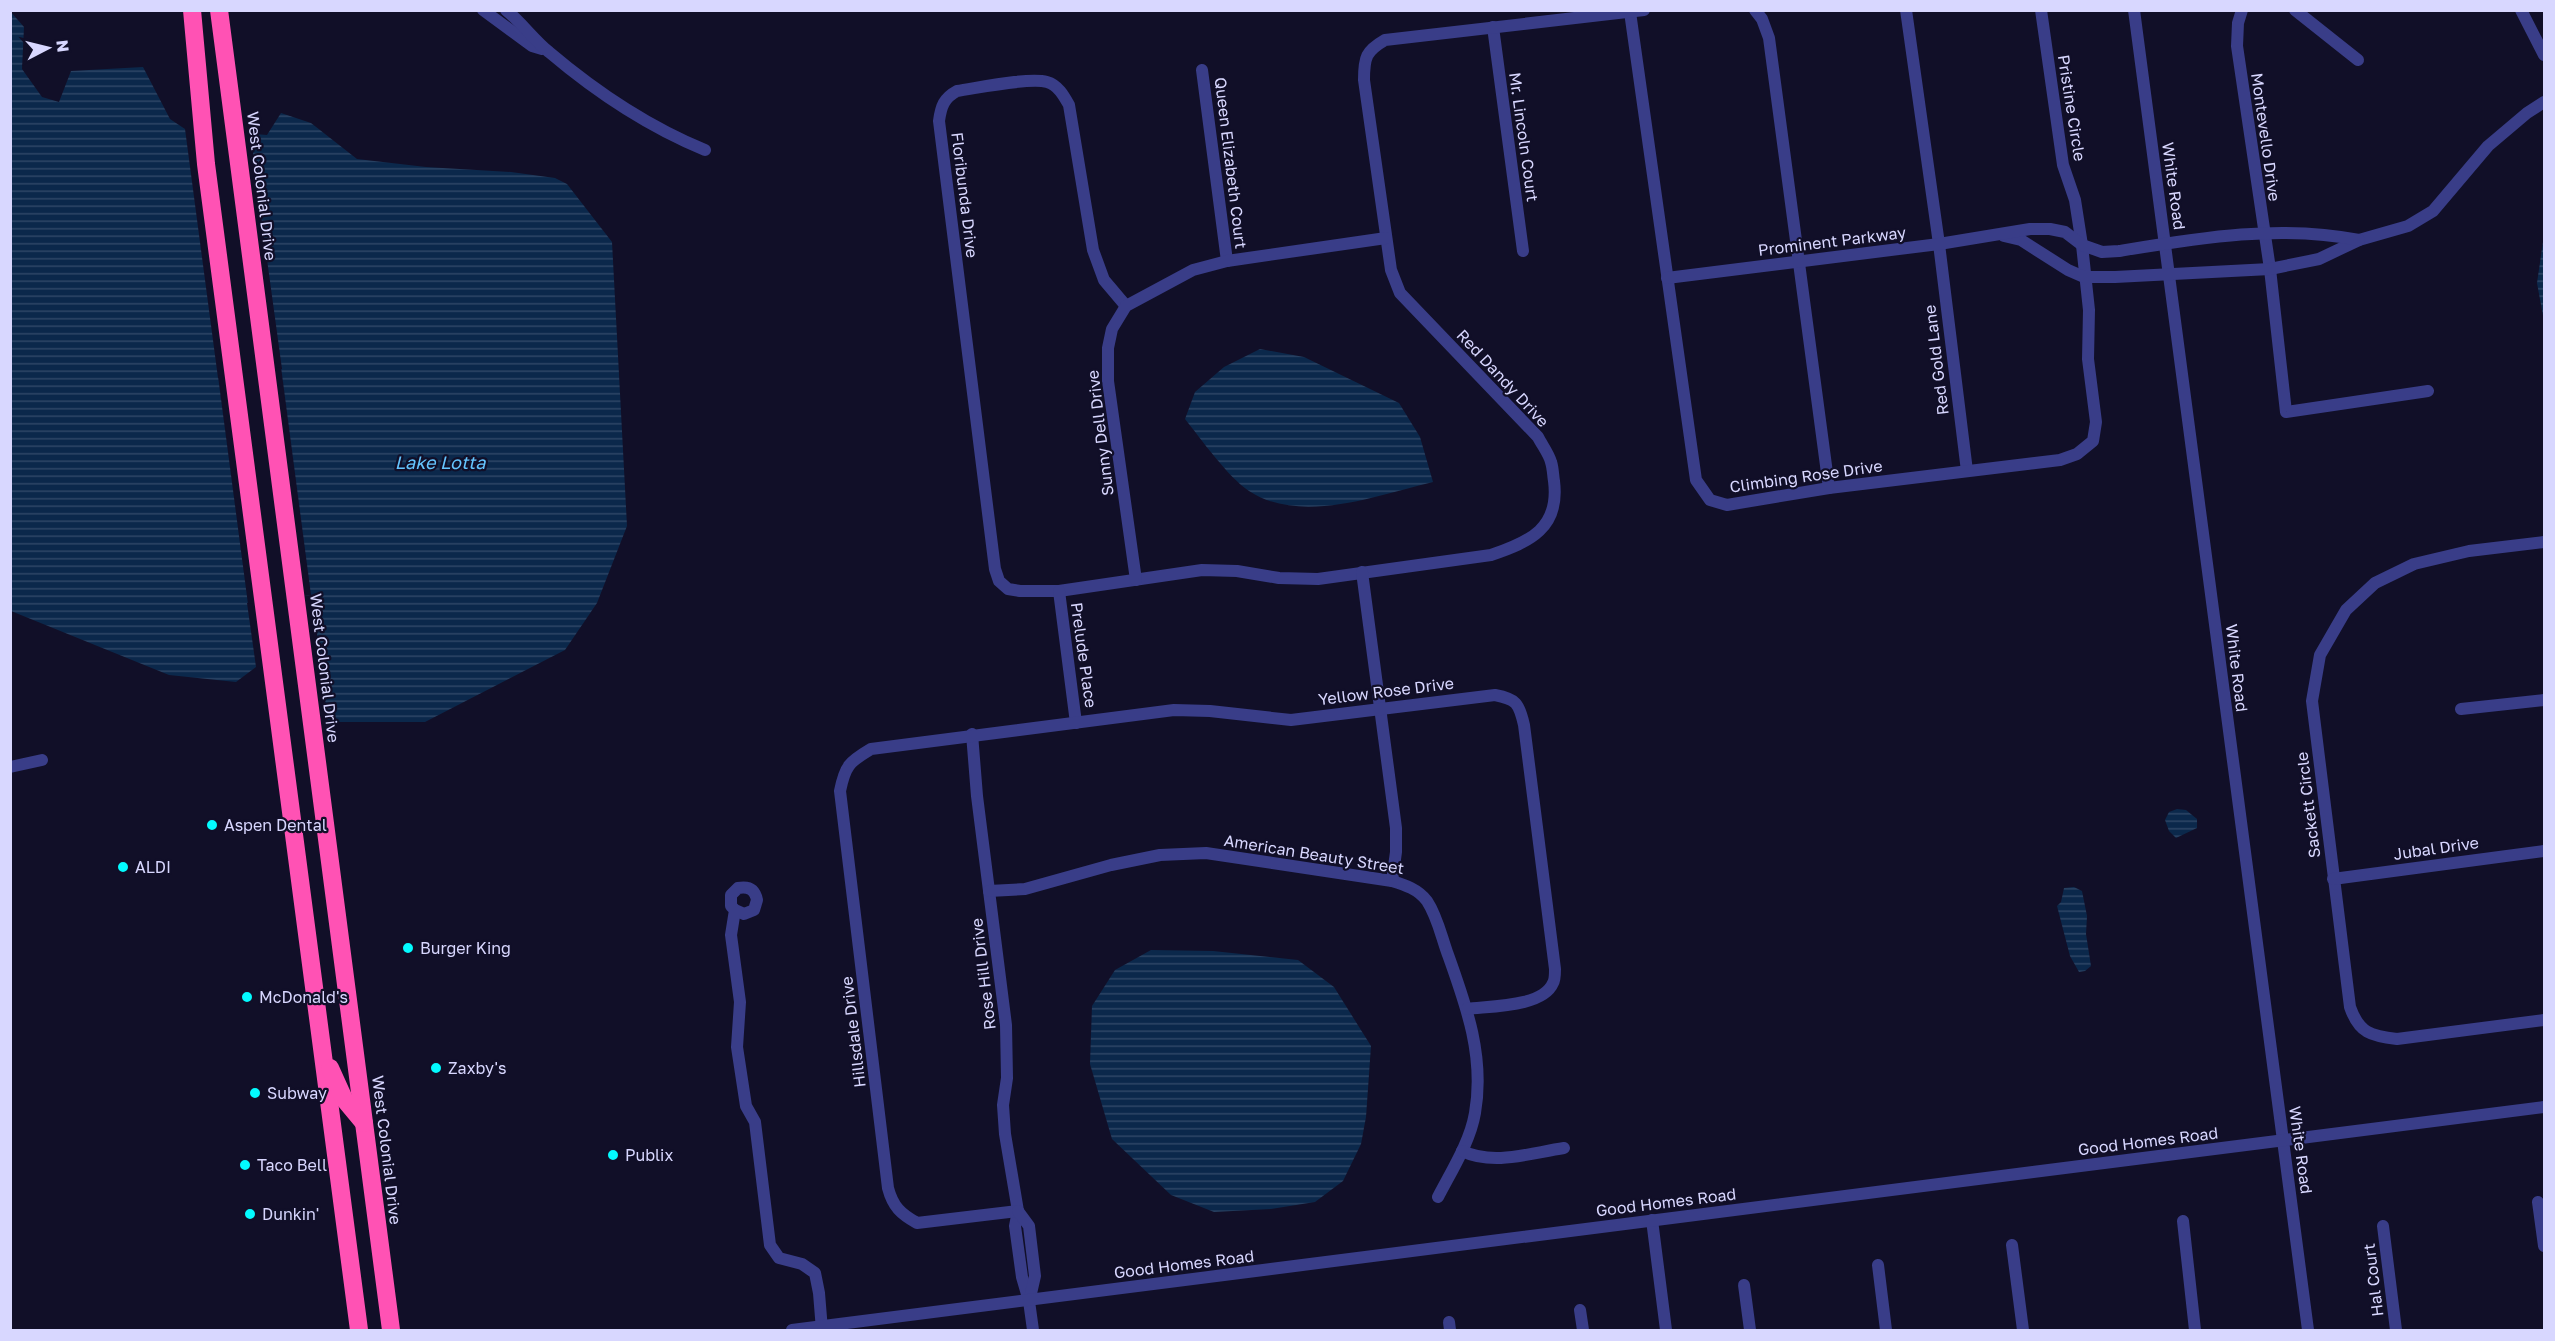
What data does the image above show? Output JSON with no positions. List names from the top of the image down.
{
  "streets": {
    "highway": ["West Colonial Drive"],
    "street": [
      "Pristine Circle",
      "Mr. Lincoln Court",
      "Montevello Drive",
      "Queen Elizabeth Court",
      "White Road",
      "Floribunda Drive",
      "Prominent Parkway",
      "Red Gold Lane",
      "Red Dandy Drive",
      "Sunny Dell Drive",
      "Climbing Rose Drive",
      "Prelude Place",
      "Yellow Rose Drive",
      "Sackett Circle",
      "Jubal Drive",
      "American Beauty Street",
      "Rose Hill Drive",
      "Hillsdale Drive",
      "Good Homes Road",
      "Hal Court"
    ]
  },
  "crossings": [
    ["Pristine Circle", "Prominent Parkway"],
    ["Pristine Circle", "Climbing Rose Drive"],
    ["Mr. Lincoln Court", "Red Dandy Drive"],
    ["Montevello Drive", "Prominent Parkway"],
    ["White Road", "Prominent Parkway"],
    ["White Road", "Good Homes Road"],
    ["Floribunda Drive", "Red Dandy Drive"],
    ["Floribunda Drive", "Sunny Dell Drive"],
    ["Floribunda Drive", "Prelude Place"],
    ["Prominent Parkway", "Red Gold Lane"],
    ["Prominent Parkway", "Climbing Rose Drive"],
    ["Red Gold Lane", "Climbing Rose Drive"],
    ["Red Dandy Drive", "Sunny Dell Drive"],
    ["Red Dandy Drive", "Climbing Rose Drive"],
    ["Red Dandy Drive", "Prelude Place"],
    ["Prelude Place", "Yellow Rose Drive"],
    ["Yellow Rose Drive", "American Beauty Street"],
    ["Yellow Rose Drive", "Rose Hill Drive"],
    ["Yellow Rose Drive", "Hillsdale Drive"],
    ["Sackett Circle", "Jubal Drive"],
    ["American Beauty Street", "Rose Hill Drive"],
    ["Rose Hill Drive", "Hillsdale Drive"],
    ["Rose Hill Drive", "Good Homes Road"]
  ],
  "water": ["Lake Lotta"],
  "places": [
    "Aspen Dental",
    "ALDI",
    "Burger King",
    "McDonald's",
    "Zaxby's",
    "Subway",
    "Publix",
    "Taco Bell",
    "Dunkin'"
  ],
  "north": "right"
}
